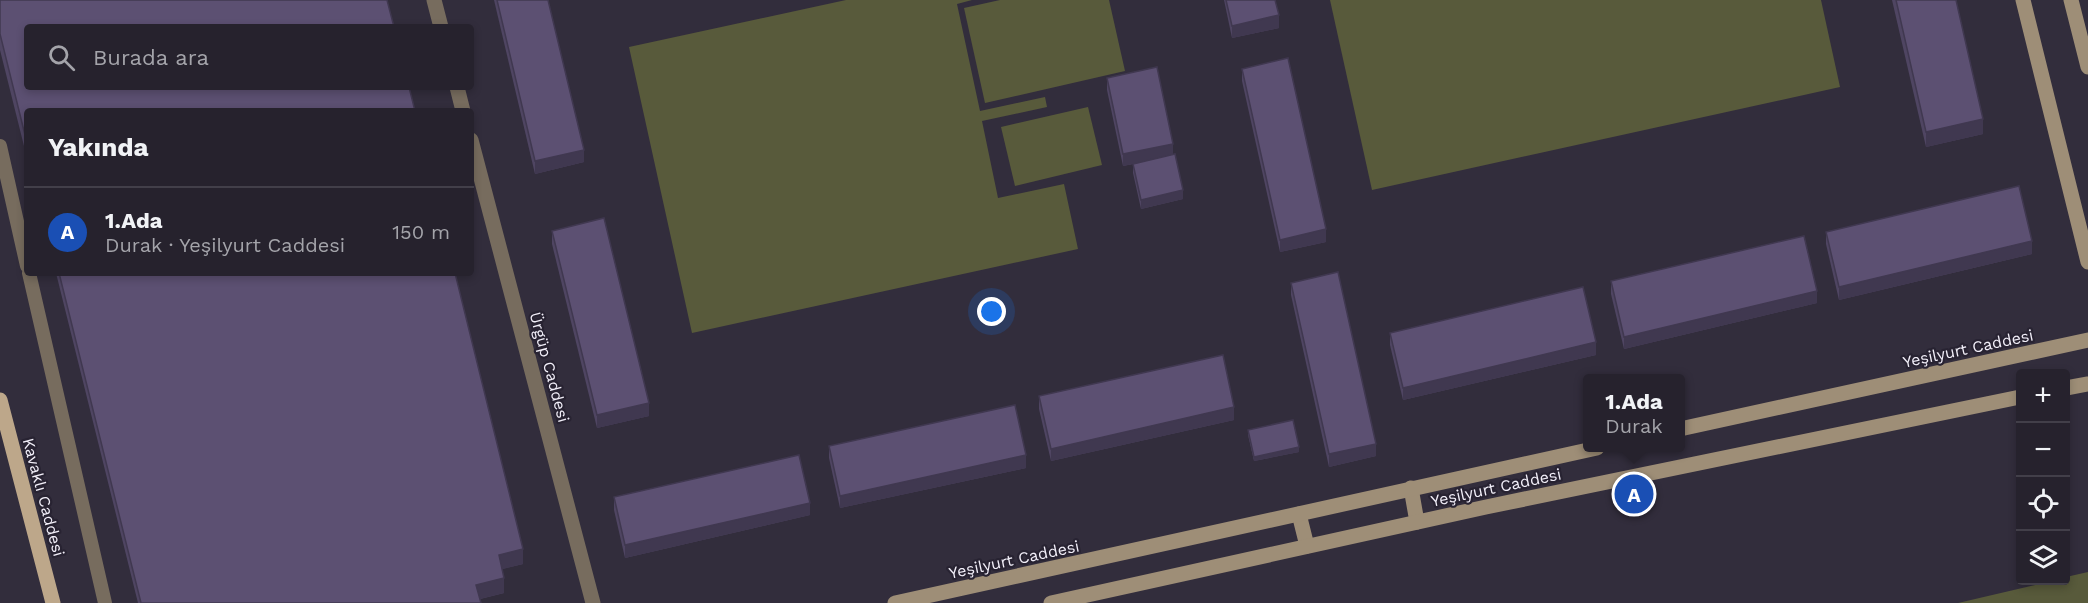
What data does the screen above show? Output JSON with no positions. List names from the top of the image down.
{
  "streets": {
    "main road": ["Yeşilyurt Caddesi", "Kavaklı Caddesi"],
    "street": ["Ürgüp Caddesi"]
  },
  "page": {
    "search": "Burada ara",
    "heading": "Yakında",
    "list": [
      {
        "mark": "A",
        "name": "1.Ada",
        "note": "Durak · Yeşilyurt Caddesi",
        "value": "150 m"
      }
    ],
    "map_buttons": ["+", "−"],
    "popup": ["1.Ada", "Durak"],
    "pins": "A"
  }
}
